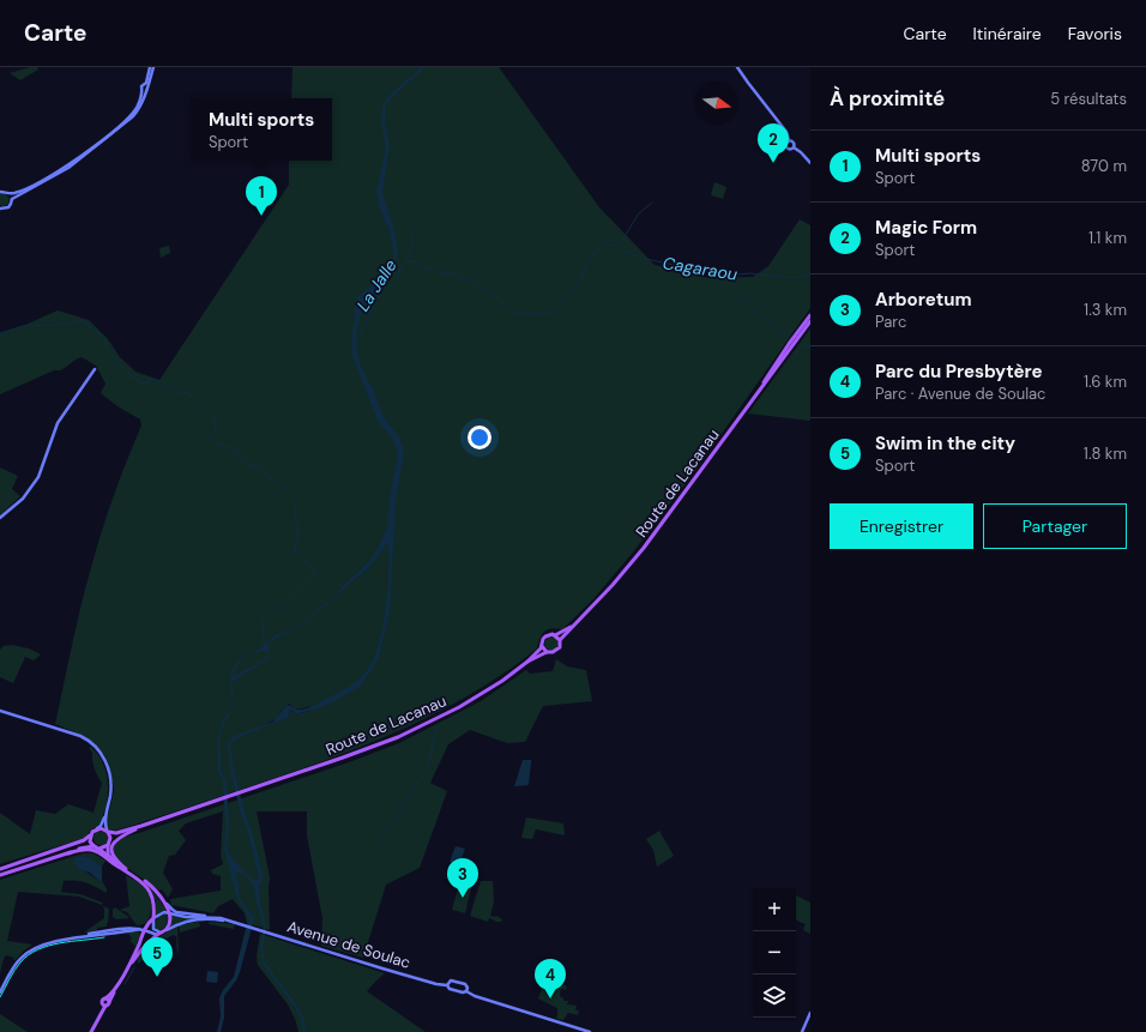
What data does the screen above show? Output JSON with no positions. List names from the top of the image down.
{
  "streets": {
    "main road": ["Route de Lacanau", "Avenue de Soulac"]
  },
  "water": ["Cagaraou", "La Jalle"],
  "north": "right",
  "page": {
    "header": "Carte",
    "nav": ["Carte", "Itinéraire", "Favoris"],
    "heading": ["À proximité", "5 résultats"],
    "popup": ["Multi sports", "Sport"],
    "pins": [
      "2",
      "1",
      "3",
      "5",
      "4"
    ],
    "list": [
      {
        "mark": "1",
        "name": "Multi sports",
        "note": "Sport",
        "value": "870 m"
      },
      {
        "mark": "2",
        "name": "Magic Form",
        "note": "Sport",
        "value": "1.1 km"
      },
      {
        "mark": "3",
        "name": "Arboretum",
        "note": "Parc",
        "value": "1.3 km"
      },
      {
        "mark": "4",
        "name": "Parc du Presbytère",
        "note": "Parc · Avenue de Soulac",
        "value": "1.6 km"
      },
      {
        "mark": "5",
        "name": "Swim in the city",
        "note": "Sport",
        "value": "1.8 km"
      }
    ],
    "buttons": ["Enregistrer", "Partager"],
    "map_buttons": ["+", "−"]
  }
}
